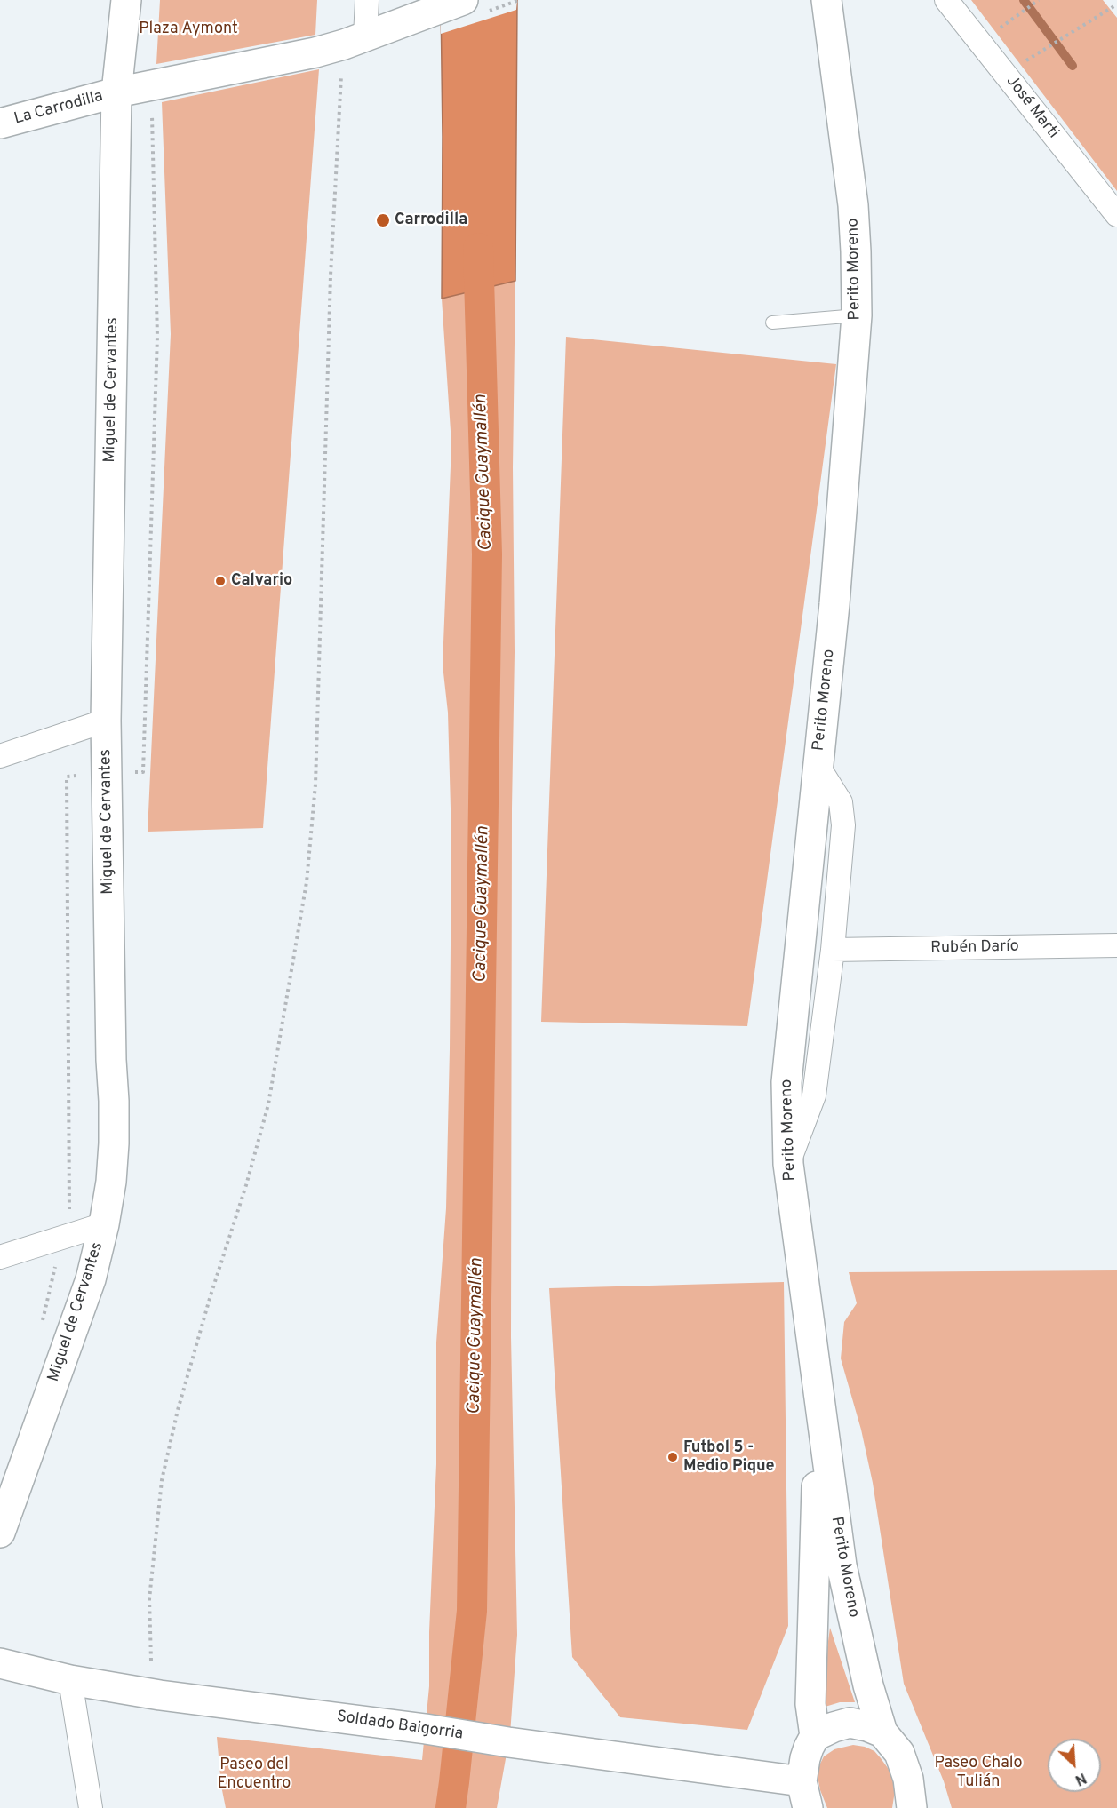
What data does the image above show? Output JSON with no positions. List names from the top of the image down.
{
  "streets": {
    "main road": [
      "La Carrodilla",
      "Perito Moreno",
      "Miguel de Cervantes",
      "Soldado Baigorria"
    ],
    "street": ["José Marti", "Rubén Darío"]
  },
  "crossings": [
    ["La Carrodilla", "Miguel de Cervantes"]
  ],
  "water": ["Cacique Guaymallén"],
  "parks": ["Plaza Aymont", "Paseo Chalo Tulián", "Paseo del Encuentro"],
  "places": ["Carrodilla", "Calvario", "Futbol 5 - Medio Pique"],
  "north": "bottom right"
}
